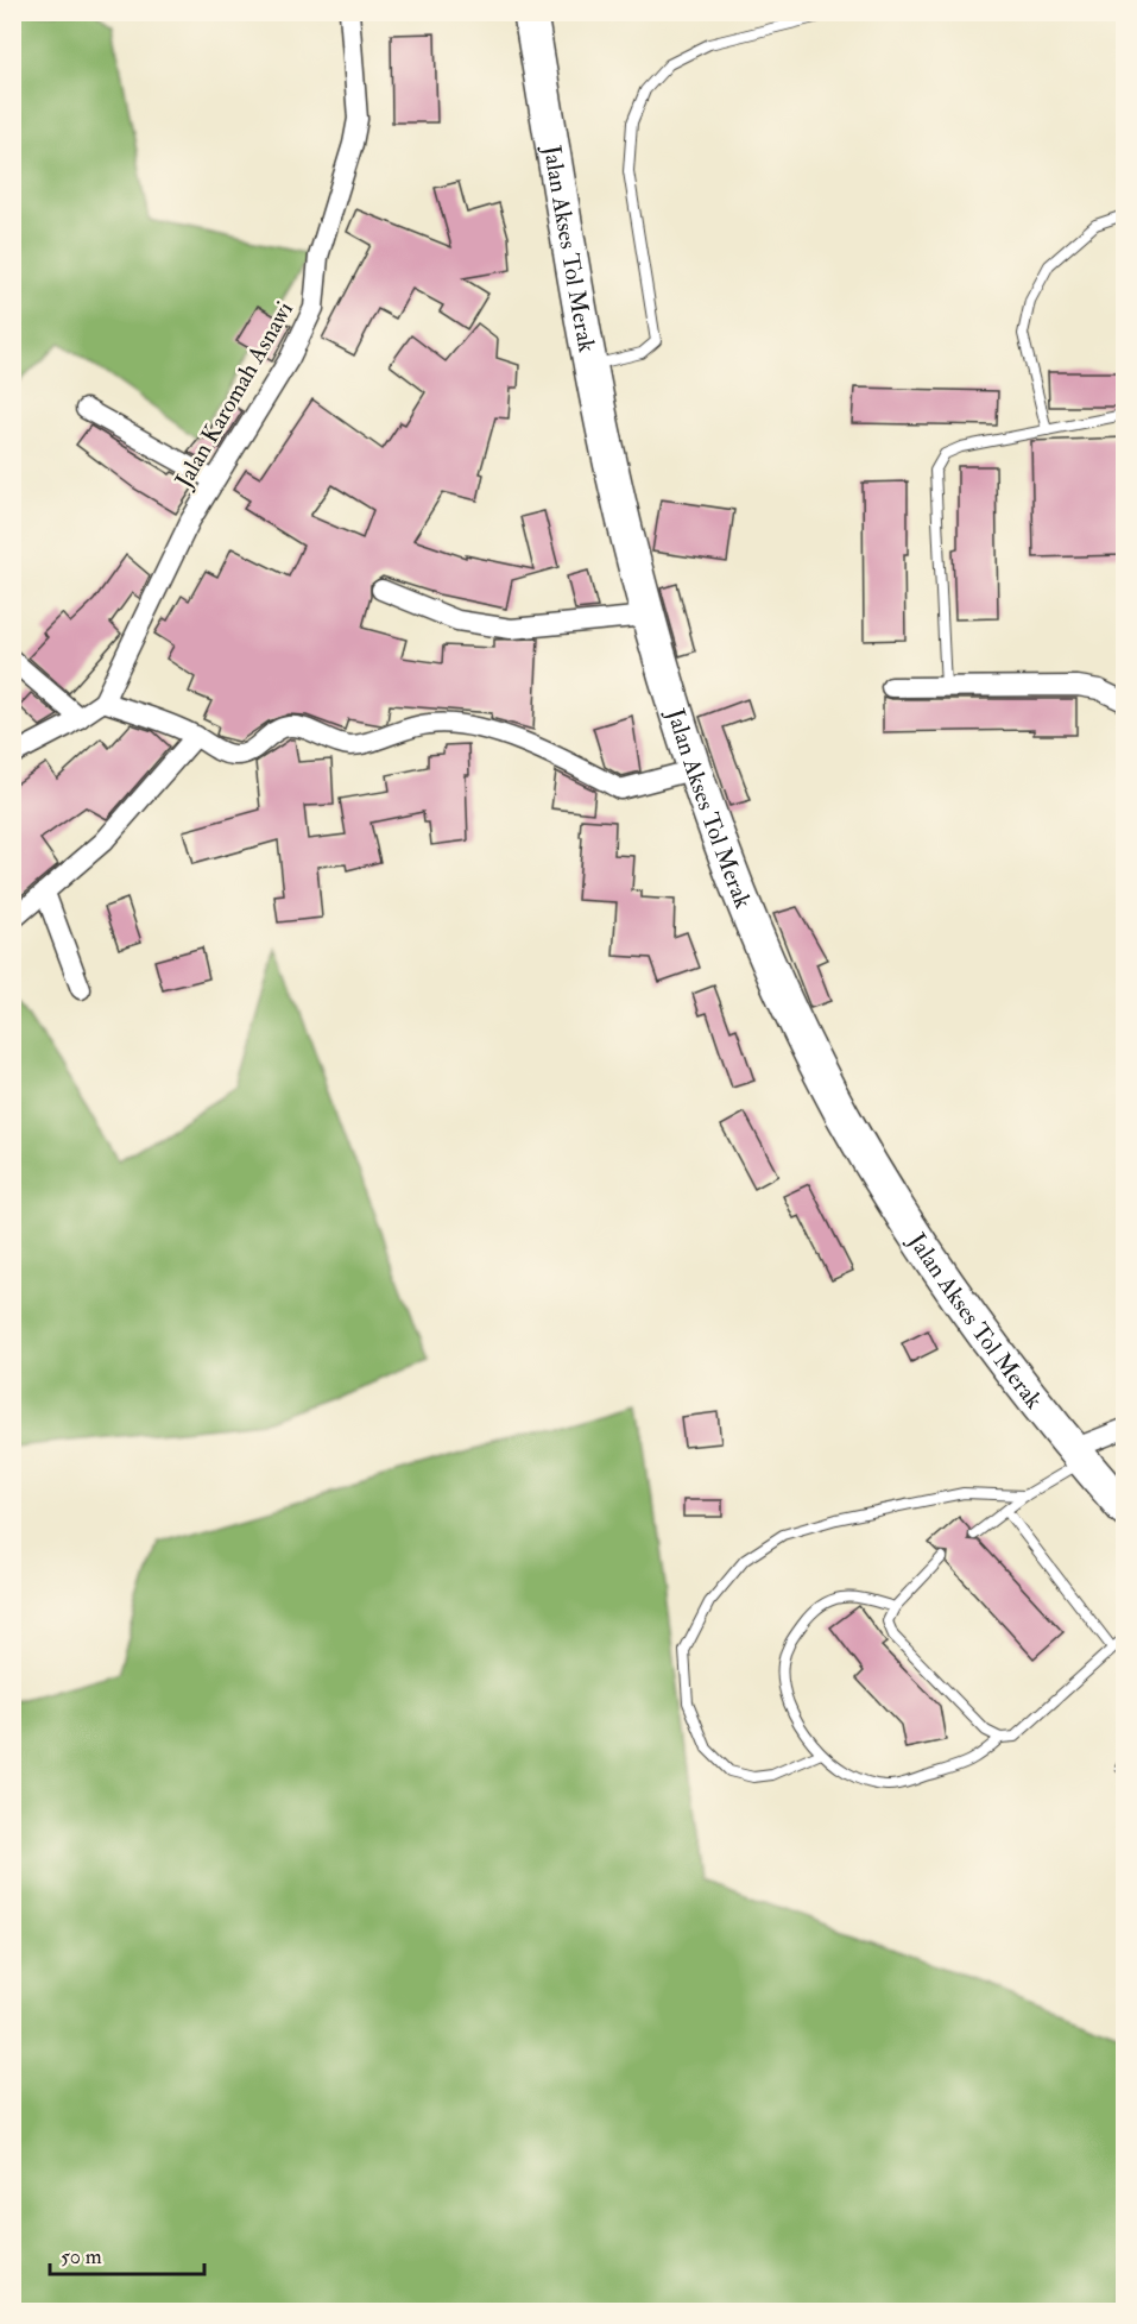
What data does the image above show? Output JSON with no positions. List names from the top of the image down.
{
  "streets": {
    "highway": ["Jalan Akses Tol Merak"],
    "street": ["Jalan Karomah Asnawi"]
  },
  "scale_bar": "50 m"
}
